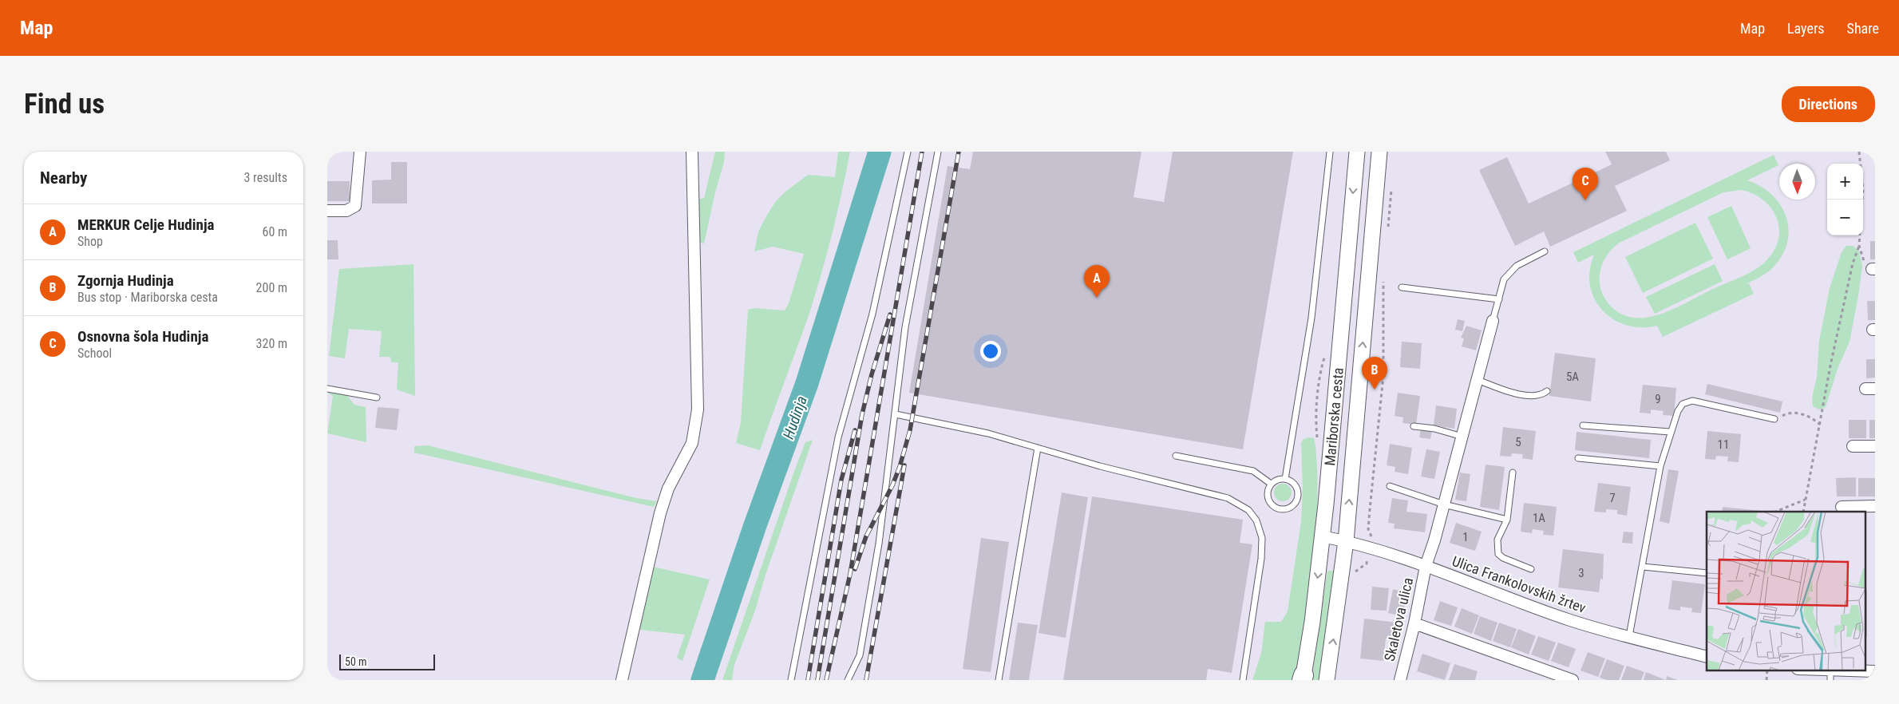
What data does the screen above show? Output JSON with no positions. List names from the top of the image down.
{
  "streets": {
    "main road": ["Mariborska cesta"],
    "street": ["Ulica Frankolovskih žrtev", "Skaletova ulica"]
  },
  "crossings": [
    ["Mariborska cesta", "Ulica Frankolovskih žrtev"],
    ["Ulica Frankolovskih žrtev", "Skaletova ulica"]
  ],
  "water": ["Hudinja"],
  "house_numbers": [
    "5A",
    "9",
    "5",
    "11",
    "7",
    "1A",
    "1",
    "3"
  ],
  "scale_bar": "50 m",
  "north": "bottom",
  "page": {
    "header": "Map",
    "nav": ["Map", "Layers", "Share"],
    "buttons": "Directions",
    "title": "Find us",
    "heading": ["Nearby", "3 results"],
    "map_buttons": ["+", "−"],
    "pins": ["C", "A", "B"],
    "list": [
      {
        "mark": "A",
        "name": "MERKUR Celje Hudinja",
        "note": "Shop",
        "value": "60 m"
      },
      {
        "mark": "B",
        "name": "Zgornja Hudinja",
        "note": "Bus stop · Mariborska cesta",
        "value": "200 m"
      },
      {
        "mark": "C",
        "name": "Osnovna šola Hudinja",
        "note": "School",
        "value": "320 m"
      }
    ],
    "scale": "50 m"
  }
}
